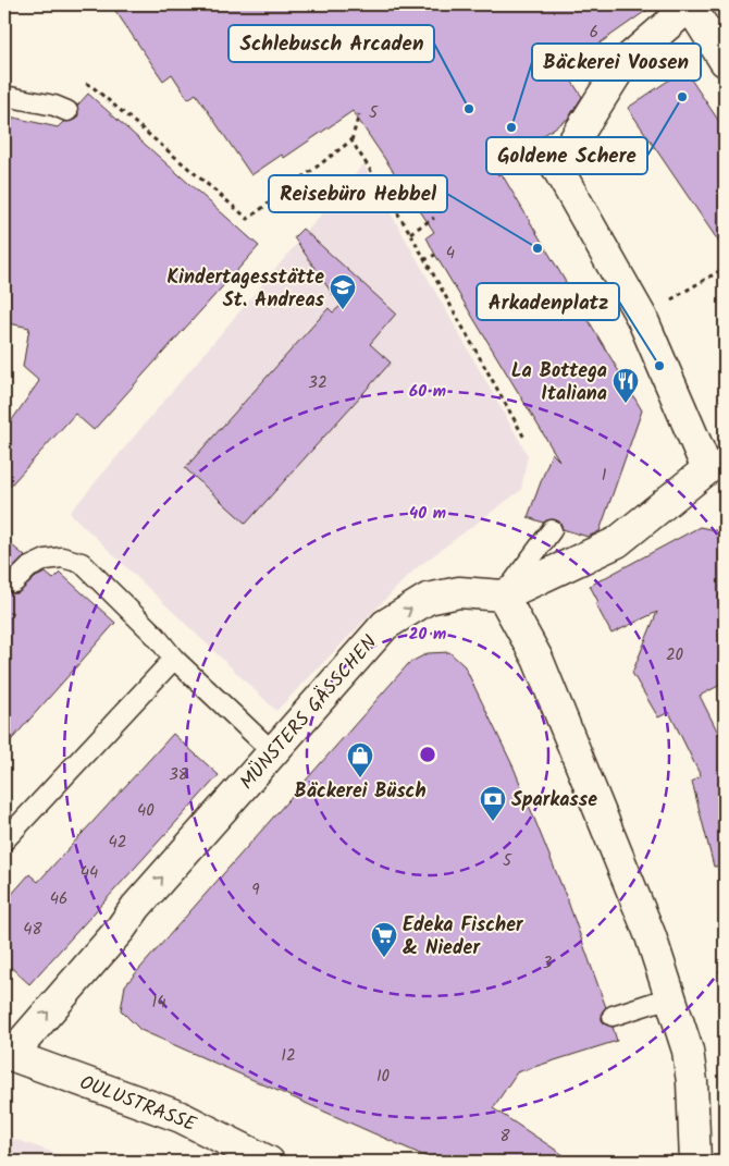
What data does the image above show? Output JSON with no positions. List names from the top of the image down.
{
  "streets": {
    "street": ["MÜNSTERS GÄSSCHEN", "OULUSTRASSE"]
  },
  "crossings": [
    ["MÜNSTERS GÄSSCHEN", "OULUSTRASSE"]
  ],
  "one_way": ["MÜNSTERS GÄSSCHEN"],
  "places": {
    "other": [
      "Goldene Schere",
      "Schlebusch Arcaden",
      "Bäckerei Voosen",
      "Reisebüro Hebbel",
      "Arkadenplatz"
    ],
    "school or university": ["Kindertagesstätte St. Andreas"],
    "restaurant": ["La Bottega Italiana"],
    "shop": ["Bäckerei Büsch"],
    "bank": ["Sparkasse"],
    "supermarket": ["Edeka Fischer & Nieder"]
  },
  "house_numbers": [
    "6",
    "5",
    "4",
    "32",
    "1",
    "20",
    "38",
    "40",
    "42",
    "5",
    "44",
    "9",
    "46",
    "48",
    "3",
    "14",
    "12",
    "10",
    "8"
  ],
  "rings": ["60 m", "40 m", "20 m"]
}
